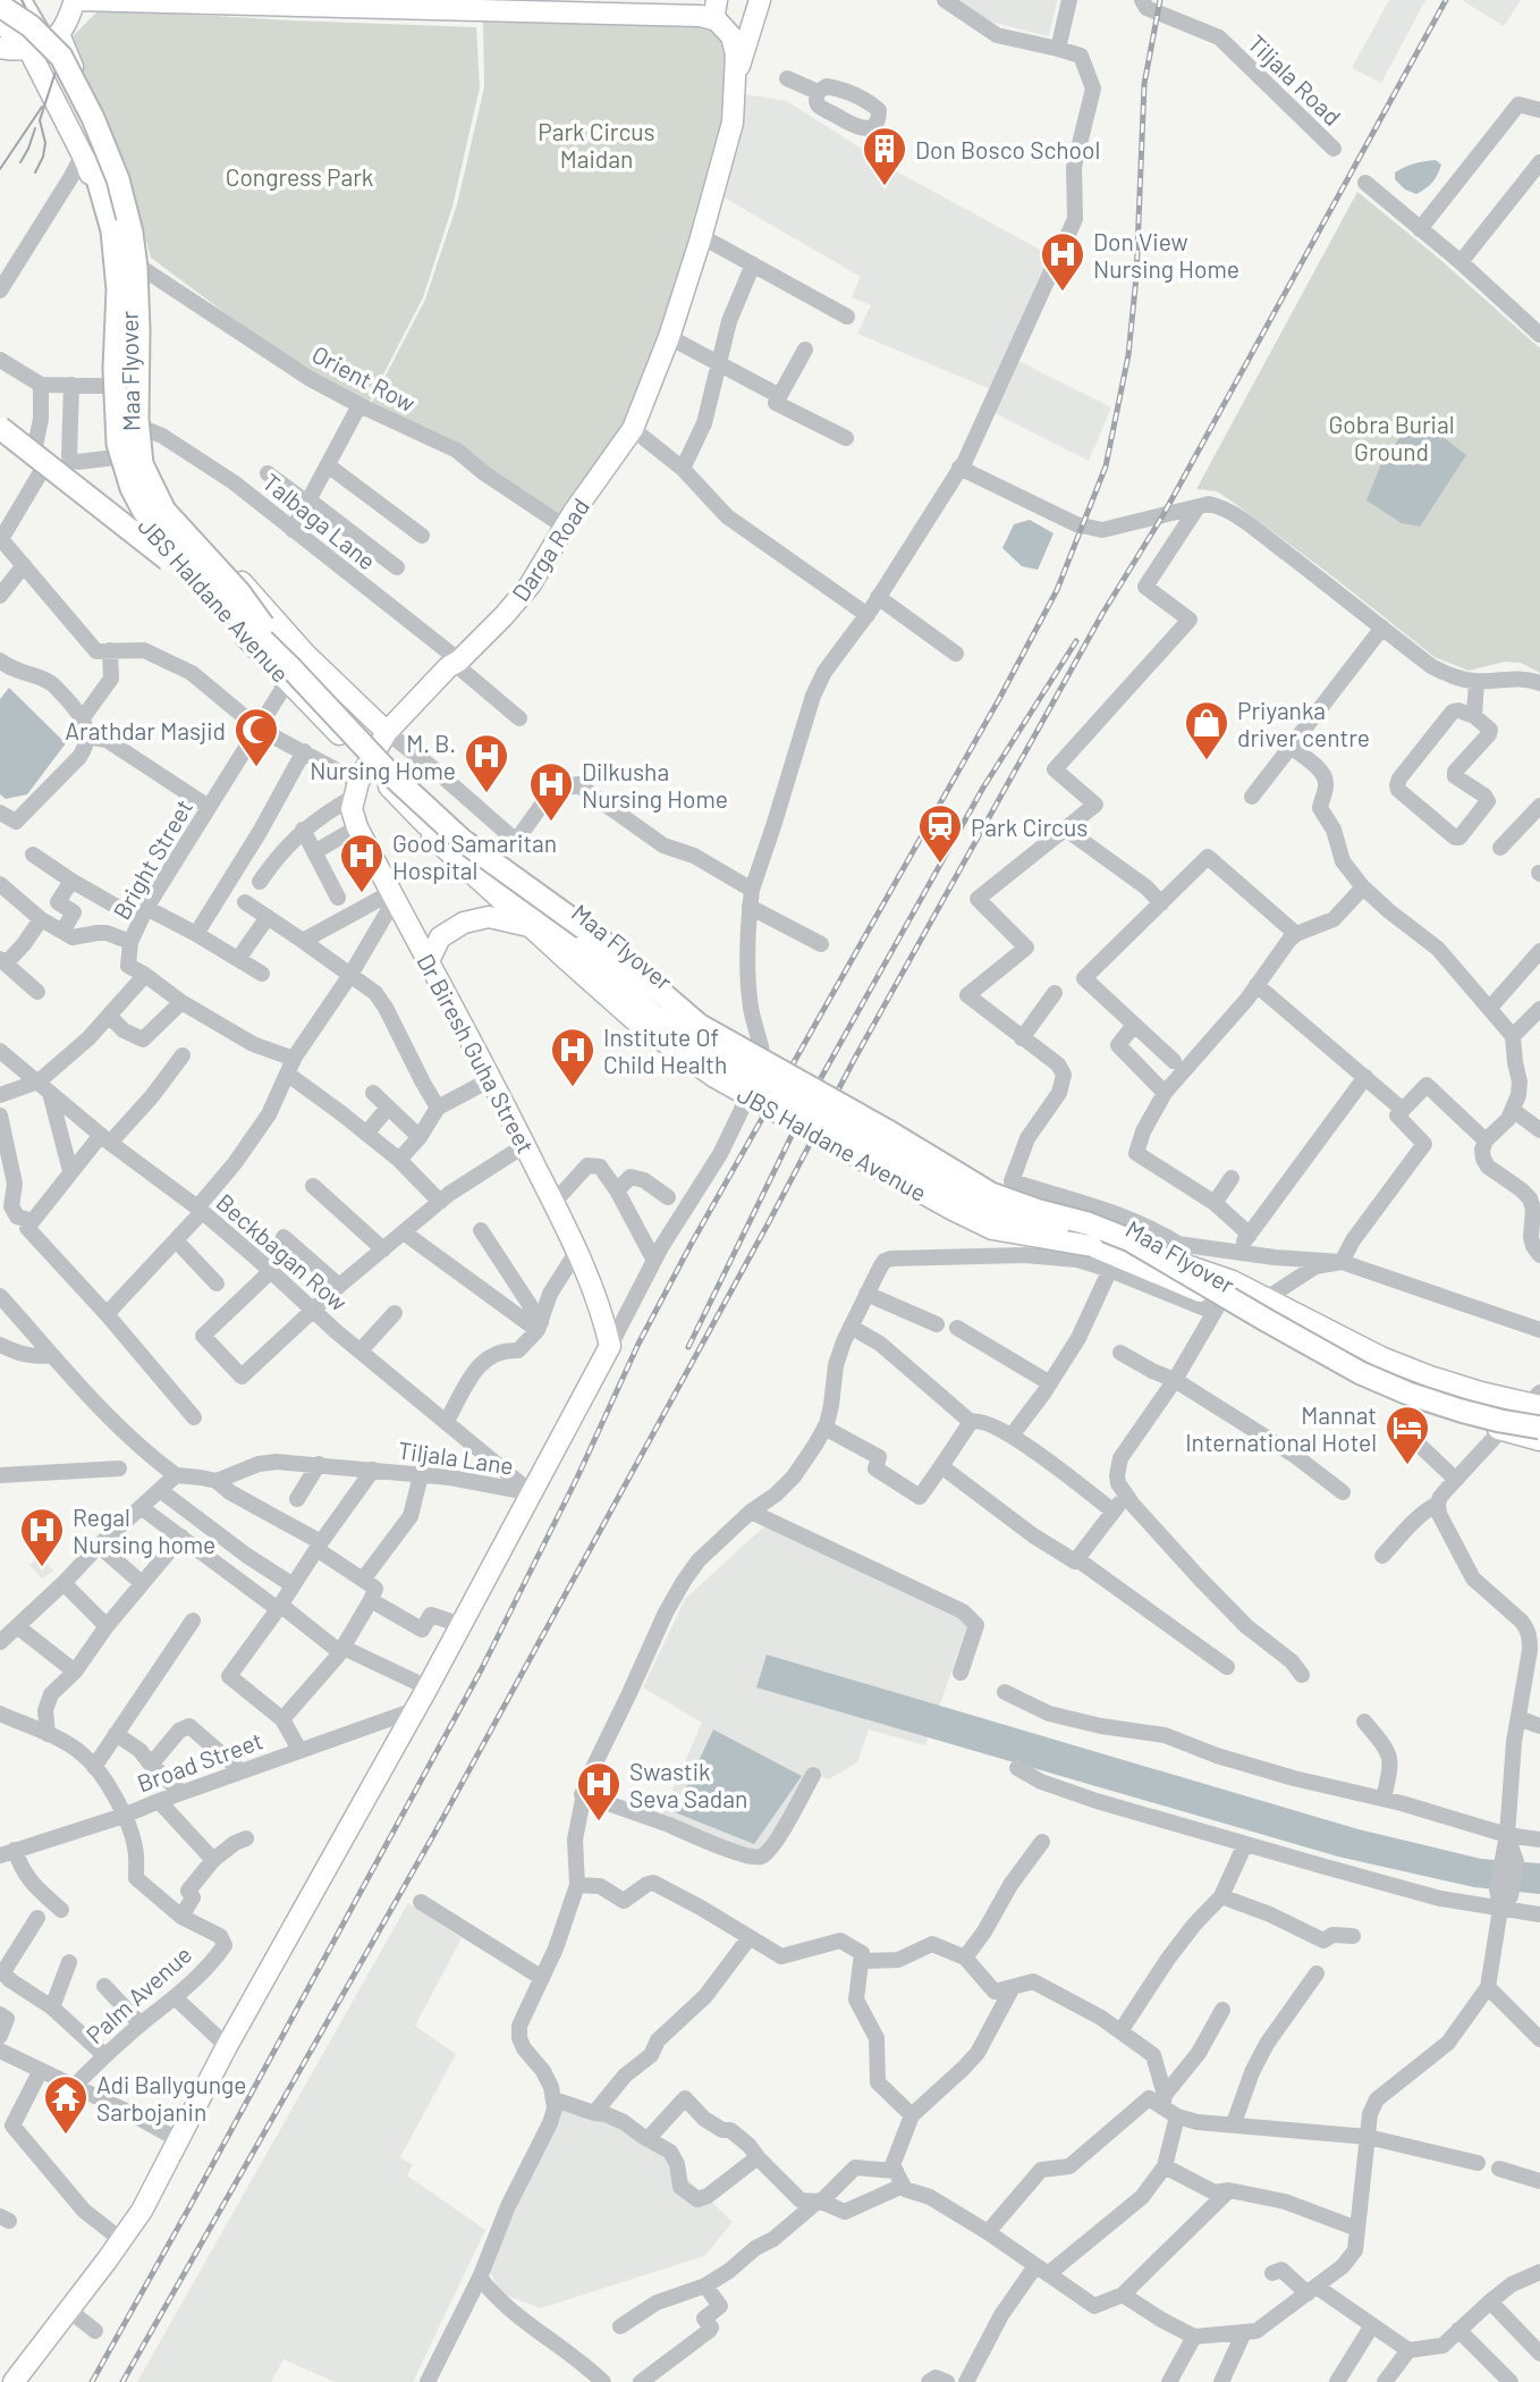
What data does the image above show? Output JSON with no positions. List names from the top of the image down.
{
  "streets": {
    "highway": ["Maa Flyover"],
    "main road": ["Darga Road", "JBS Haldane Avenue", "Dr Biresh Guha Street"],
    "street": [
      "Tiljala Road",
      "Orient Row",
      "Talbaga Lane",
      "Bright Street",
      "Beckbagan Row",
      "Tiljala Lane",
      "Broad Street",
      "Palm Avenue"
    ]
  },
  "crossings": [
    ["Maa Flyover", "Orient Row"],
    ["Maa Flyover", "Talbaga Lane"],
    ["Maa Flyover", "Darga Road"],
    ["Maa Flyover", "JBS Haldane Avenue"],
    ["Orient Row", "Darga Road"],
    ["Talbaga Lane", "Darga Road"],
    ["Darga Road", "JBS Haldane Avenue"],
    ["Darga Road", "Dr Biresh Guha Street"],
    ["JBS Haldane Avenue", "Bright Street"],
    ["JBS Haldane Avenue", "Dr Biresh Guha Street"],
    ["Beckbagan Row", "Tiljala Lane"],
    ["Broad Street", "Palm Avenue"]
  ],
  "parks": ["Park Circus Maidan", "Congress Park", "Gobra Burial Ground"],
  "places": {
    "building": ["Don Bosco School"],
    "hospital": [
      "Don View Nursing Home",
      "M. B. Nursing Home",
      "Dilkusha Nursing Home",
      "Good Samaritan Hospital",
      "Institute Of Child Health",
      "Regal Nursing home",
      "Swastik Seva Sadan"
    ],
    "shop": ["Priyanka driver centre"],
    "mosque": ["Arathdar Masjid"],
    "station": ["Park Circus"],
    "hotel": ["Mannat International Hotel"],
    "temple": ["Adi Ballygunge Sarbojanin"]
  }
}
